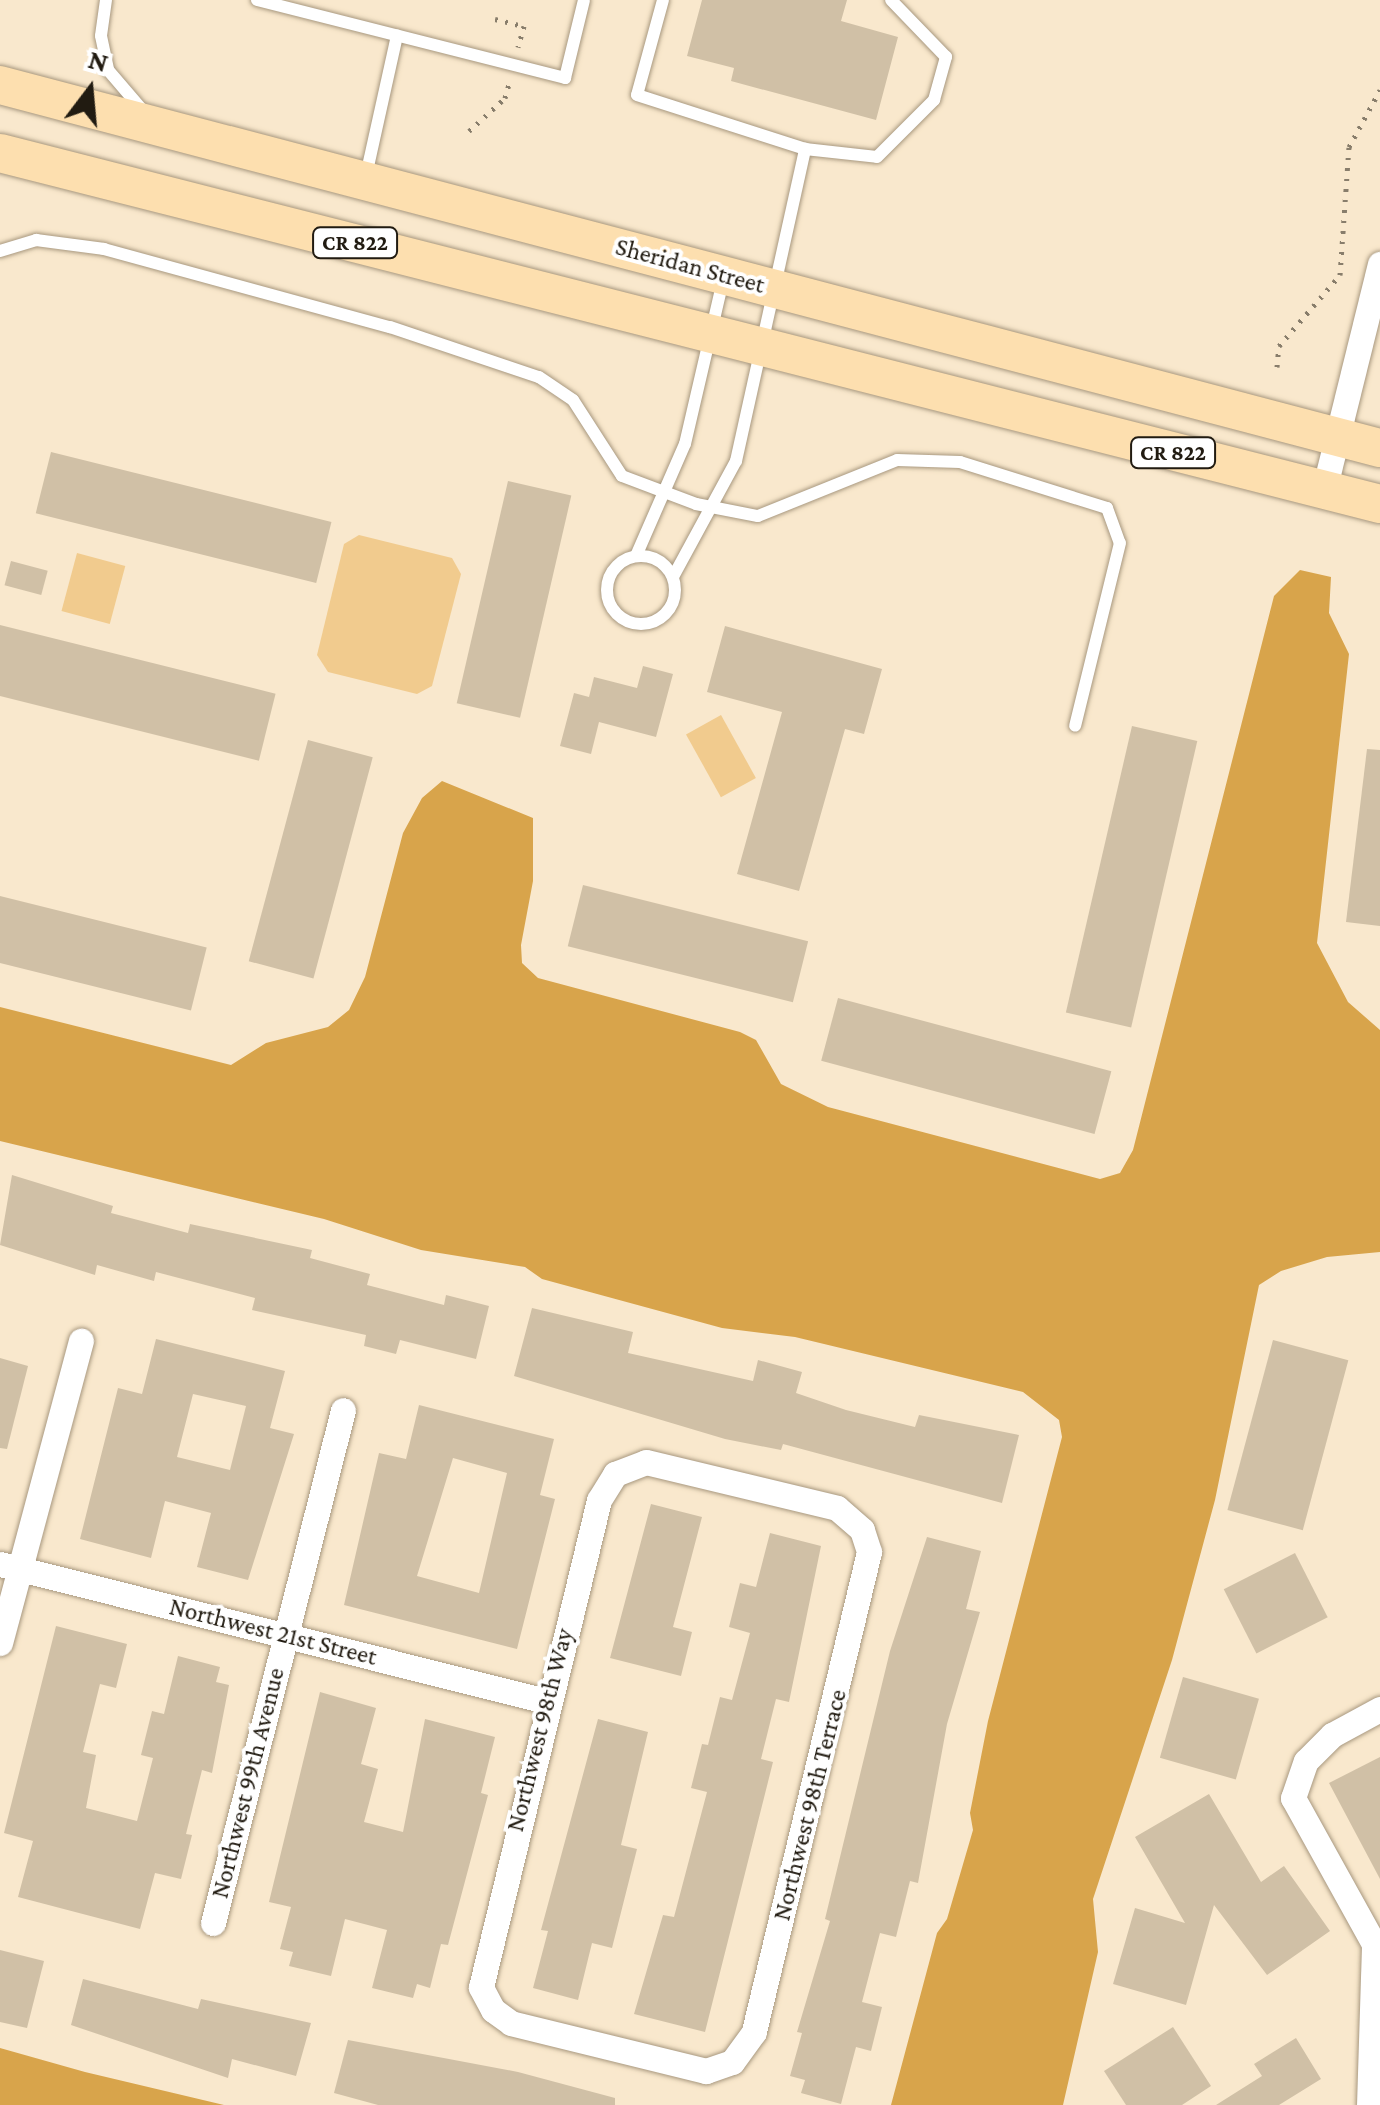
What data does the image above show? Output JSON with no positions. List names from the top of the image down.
{
  "streets": {
    "main road": ["CR 822", "Sheridan Street"],
    "street": [
      "Northwest 21st Street",
      "Northwest 98th Way",
      "Northwest 99th Avenue",
      "Northwest 98th Terrace"
    ]
  },
  "crossings": [
    ["Northwest 21st Street", "Northwest 98th Way"],
    ["Northwest 21st Street", "Northwest 99th Avenue"],
    ["Northwest 98th Way", "Northwest 98th Terrace"]
  ],
  "north": "top"
}
